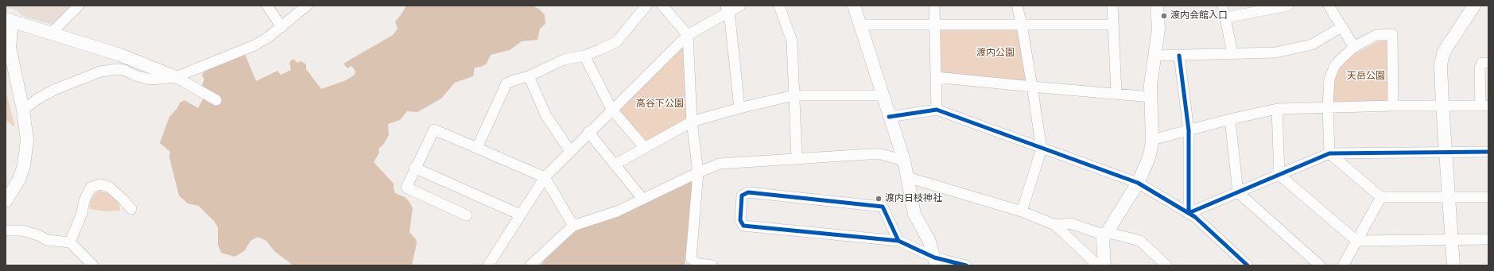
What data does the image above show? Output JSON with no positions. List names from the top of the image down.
{
  "parks": ["渡内公園", "天岳公園", "高谷下公園"],
  "places": ["渡内会館入口", "渡内日枝神社"]
}
